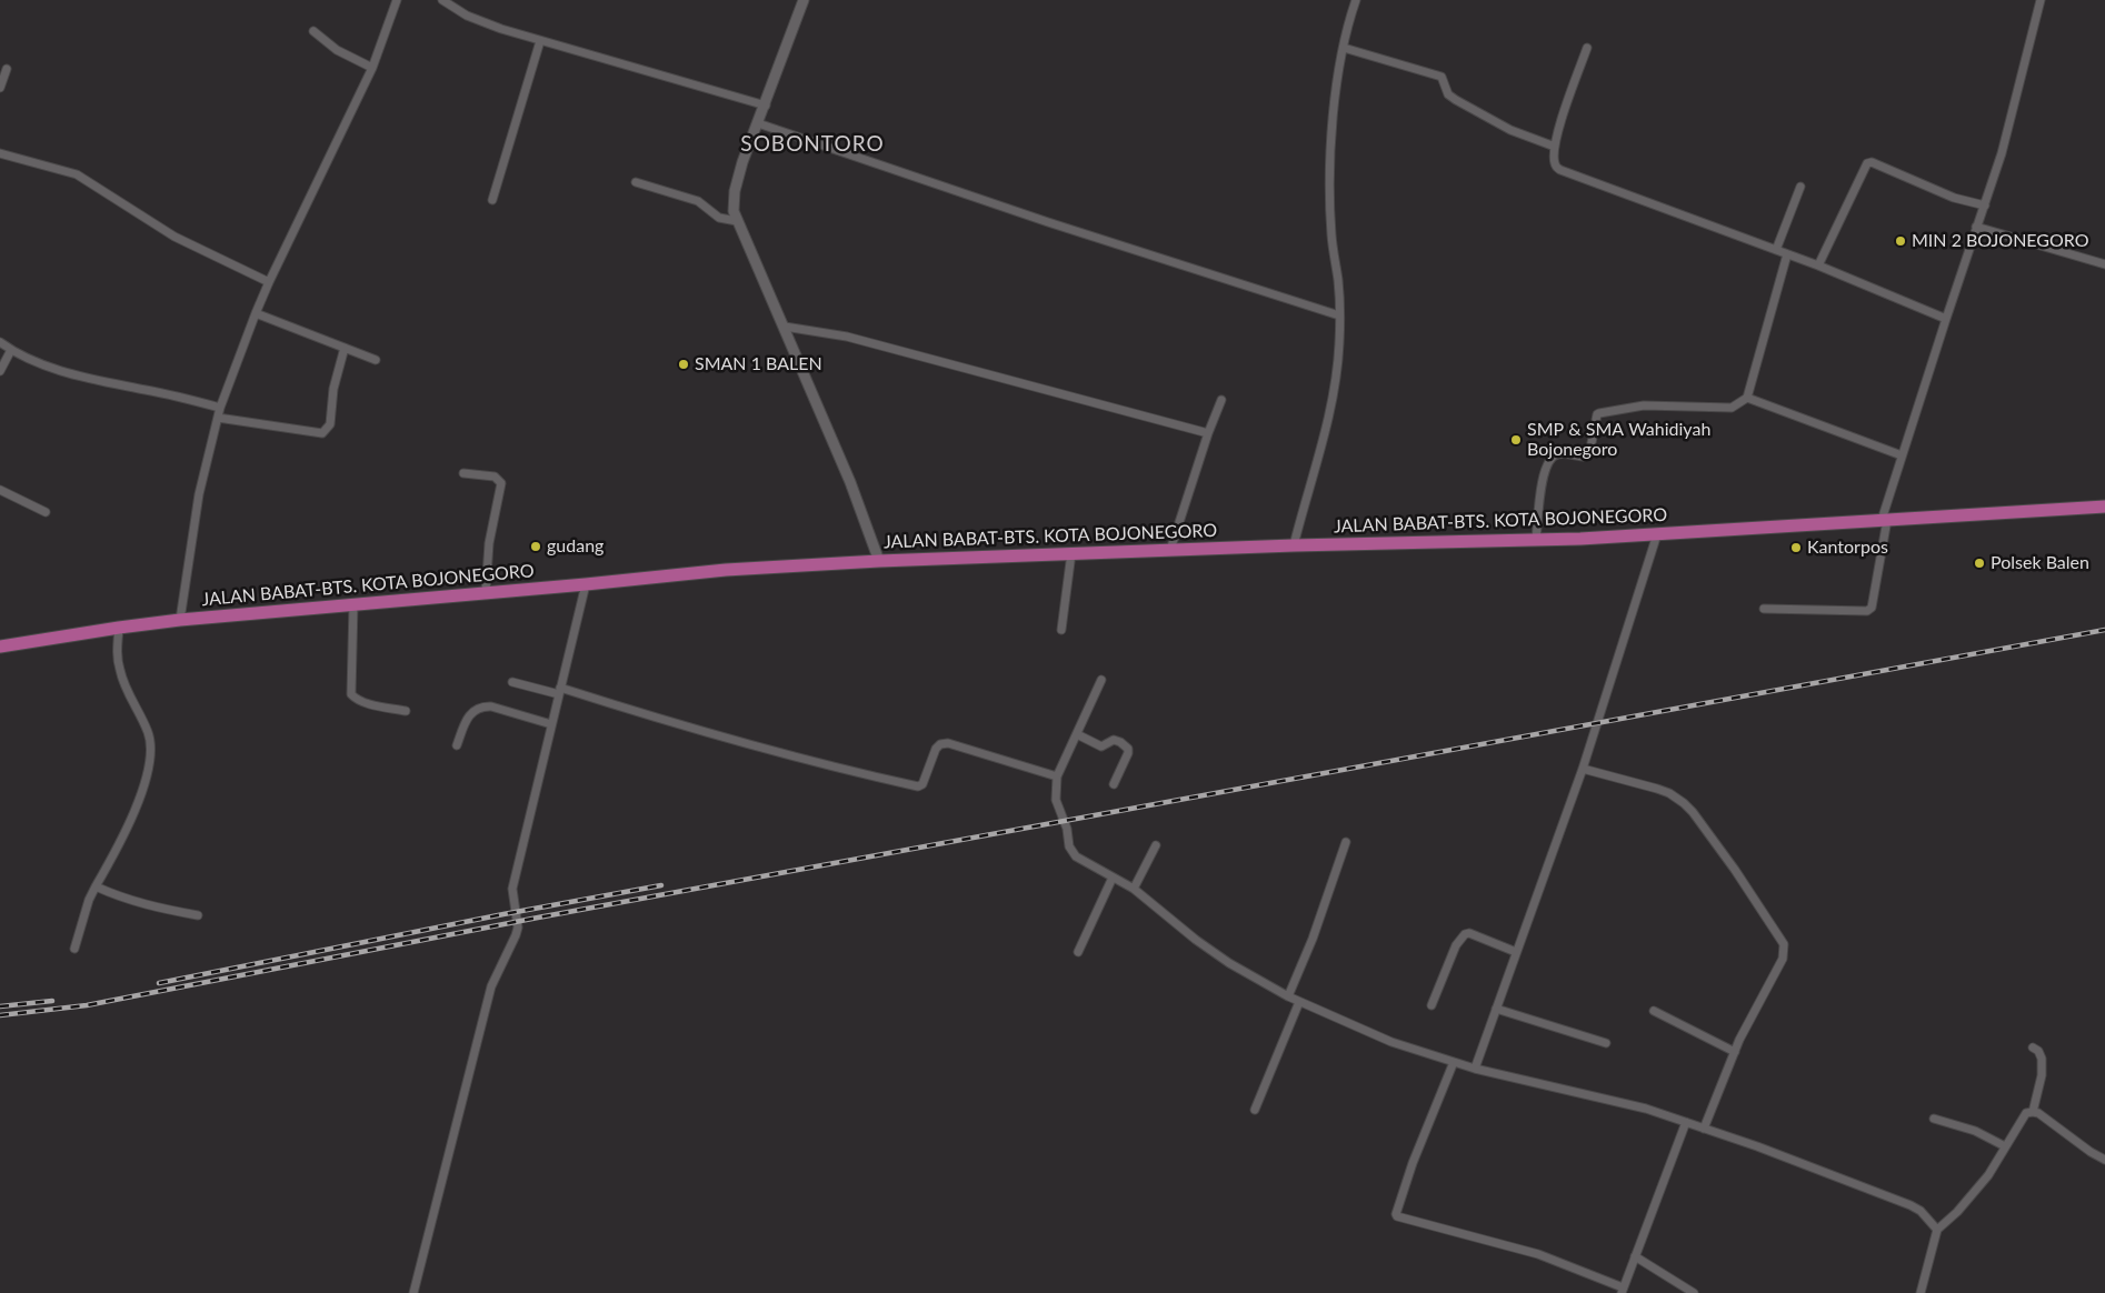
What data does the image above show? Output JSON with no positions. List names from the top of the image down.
{
  "streets": {
    "highway": ["JALAN BABAT-BTS. KOTA BOJONEGORO"]
  },
  "districts": ["SOBONTORO"],
  "places": [
    "MIN 2 BOJONEGORO",
    "SMAN 1 BALEN",
    "SMP & SMA Wahidiyah Bojonegoro",
    "gudang",
    "Kantorpos",
    "Polsek Balen"
  ]
}
